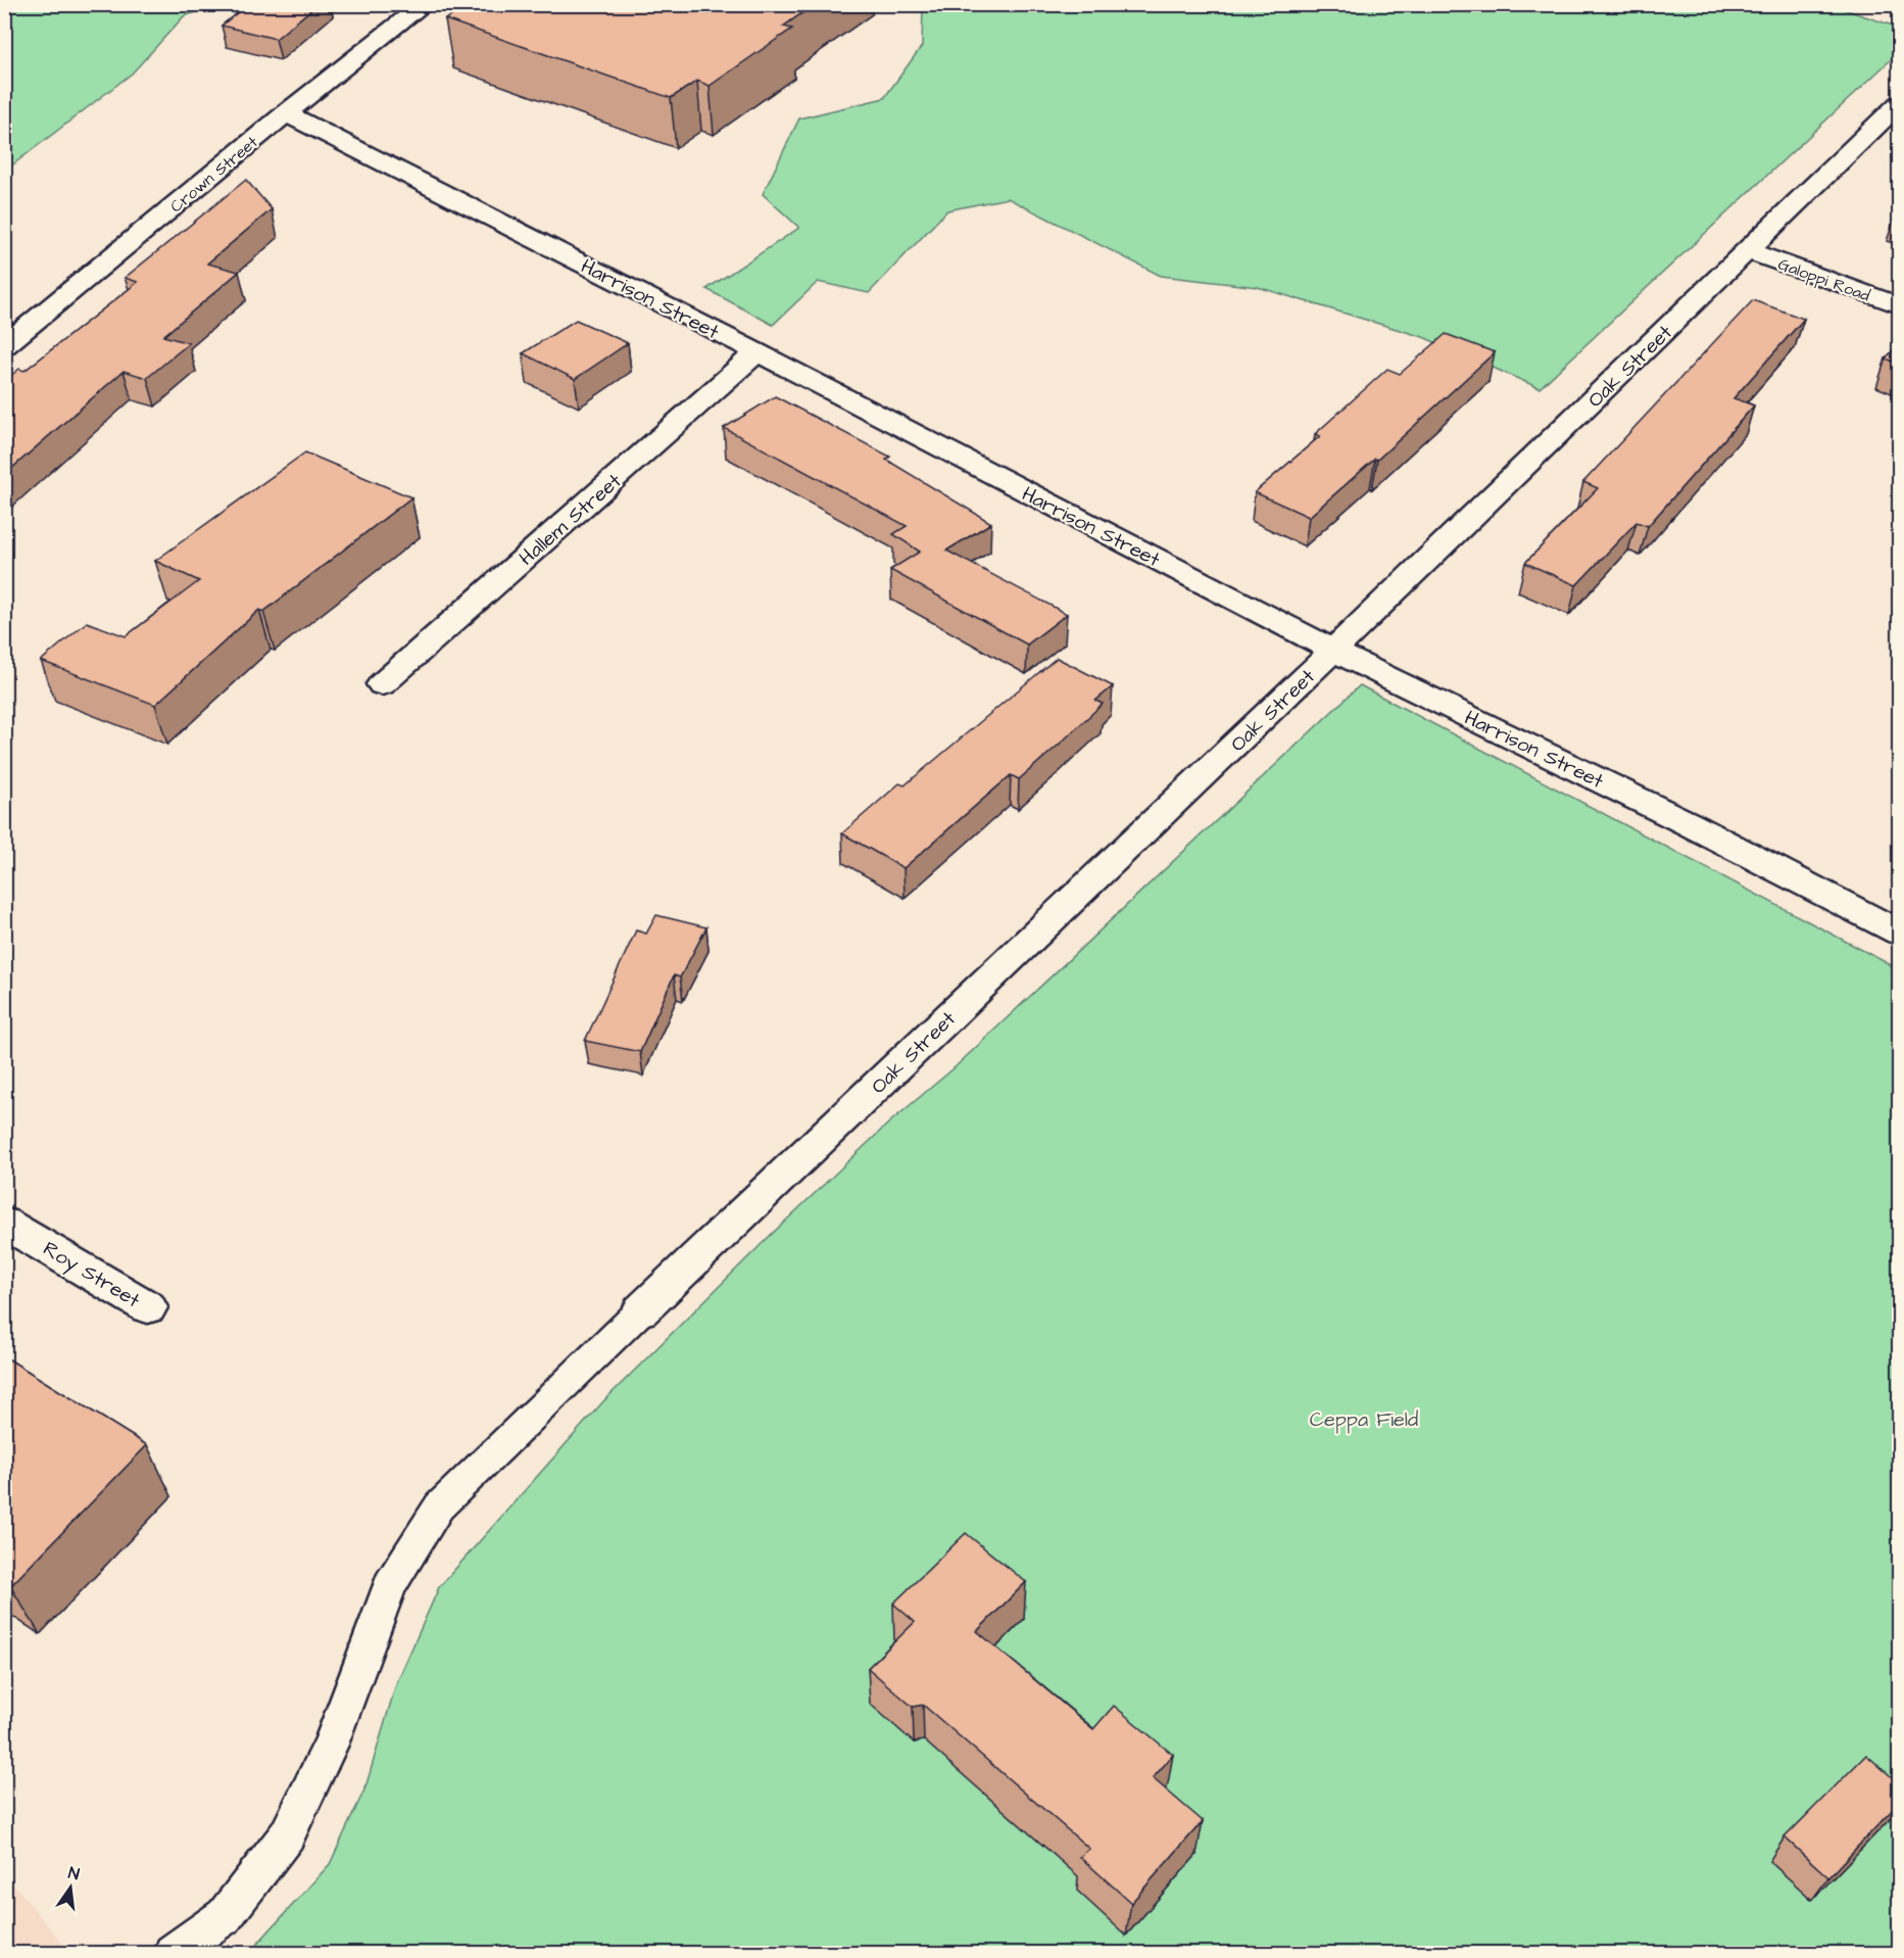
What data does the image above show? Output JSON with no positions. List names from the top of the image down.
{
  "streets": {
    "street": [
      "Crown Street",
      "Galoppi Road",
      "Harrison Street",
      "Oak Street",
      "Hallem Street",
      "Roy Street"
    ]
  },
  "crossings": [
    ["Crown Street", "Harrison Street"],
    ["Galoppi Road", "Oak Street"],
    ["Harrison Street", "Oak Street"],
    ["Harrison Street", "Hallem Street"]
  ],
  "parks": ["Ceppa Field"],
  "north": "top"
}
